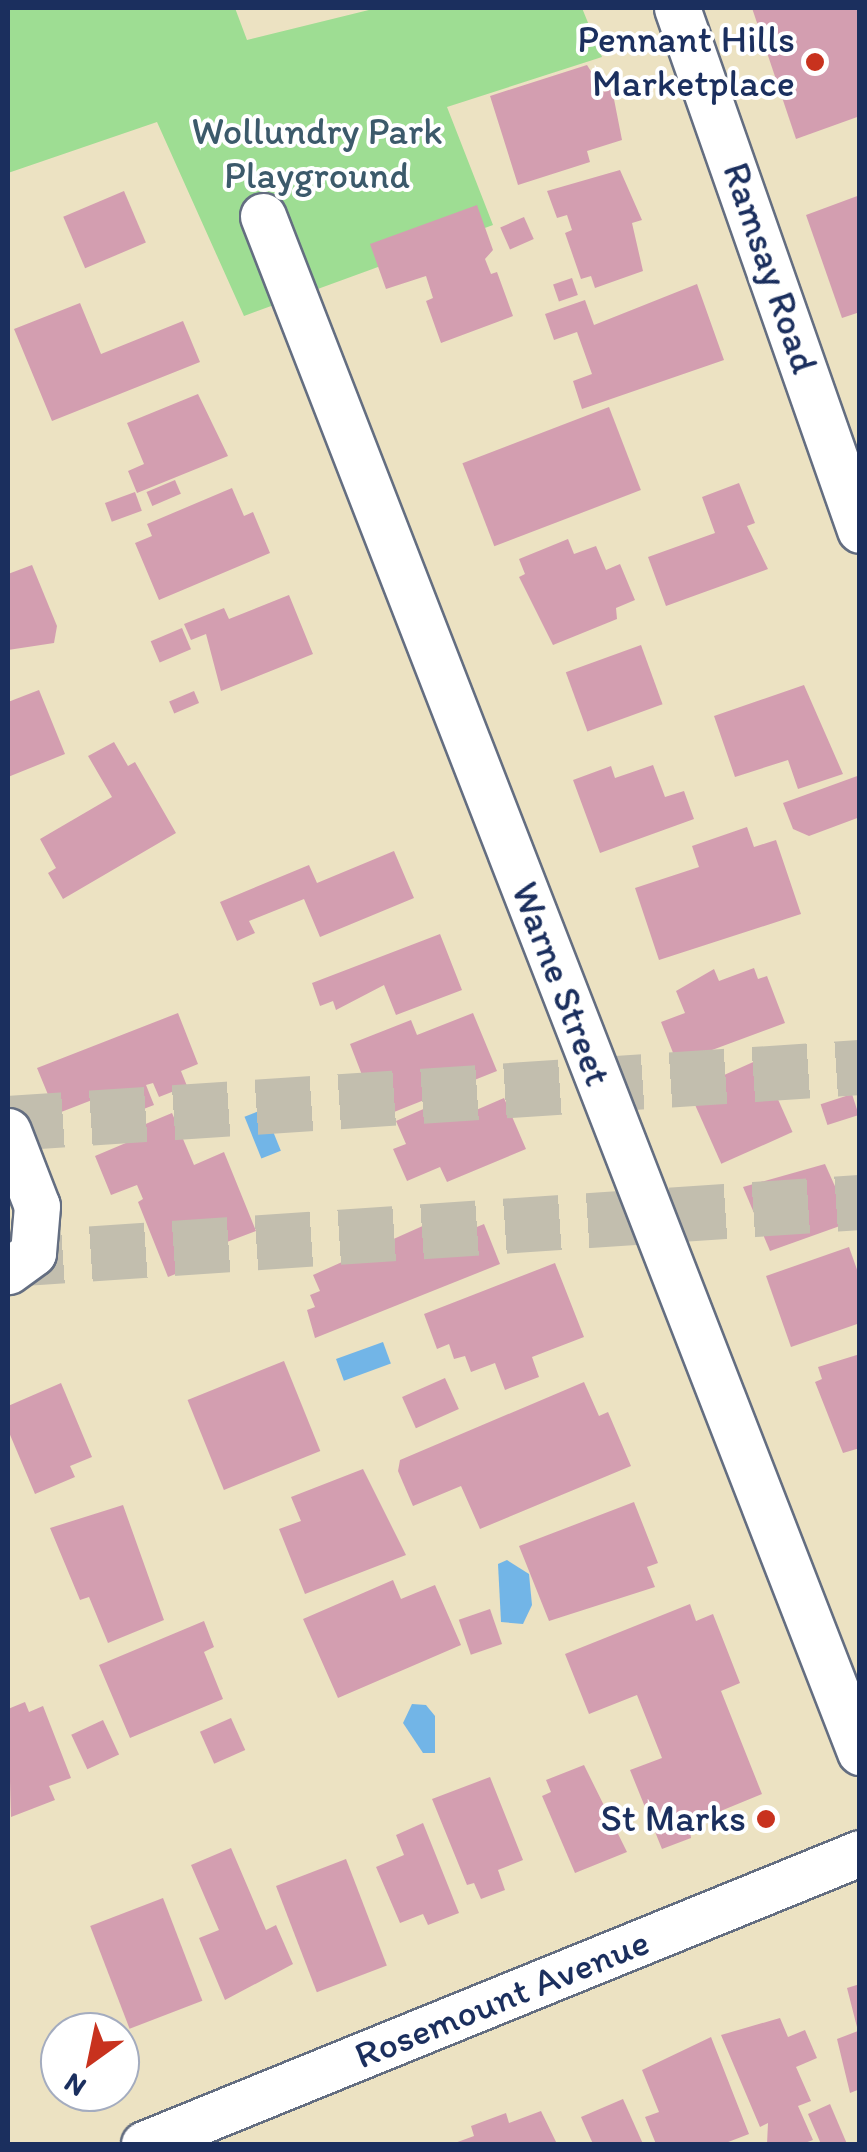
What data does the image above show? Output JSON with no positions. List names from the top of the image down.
{
  "streets": {
    "street": ["Ramsay Road", "Warne Street", "Rosemount Avenue"]
  },
  "parks": ["Wollundry Park Playground"],
  "places": ["Pennant Hills Marketplace", "St Marks"],
  "north": "bottom left"
}
